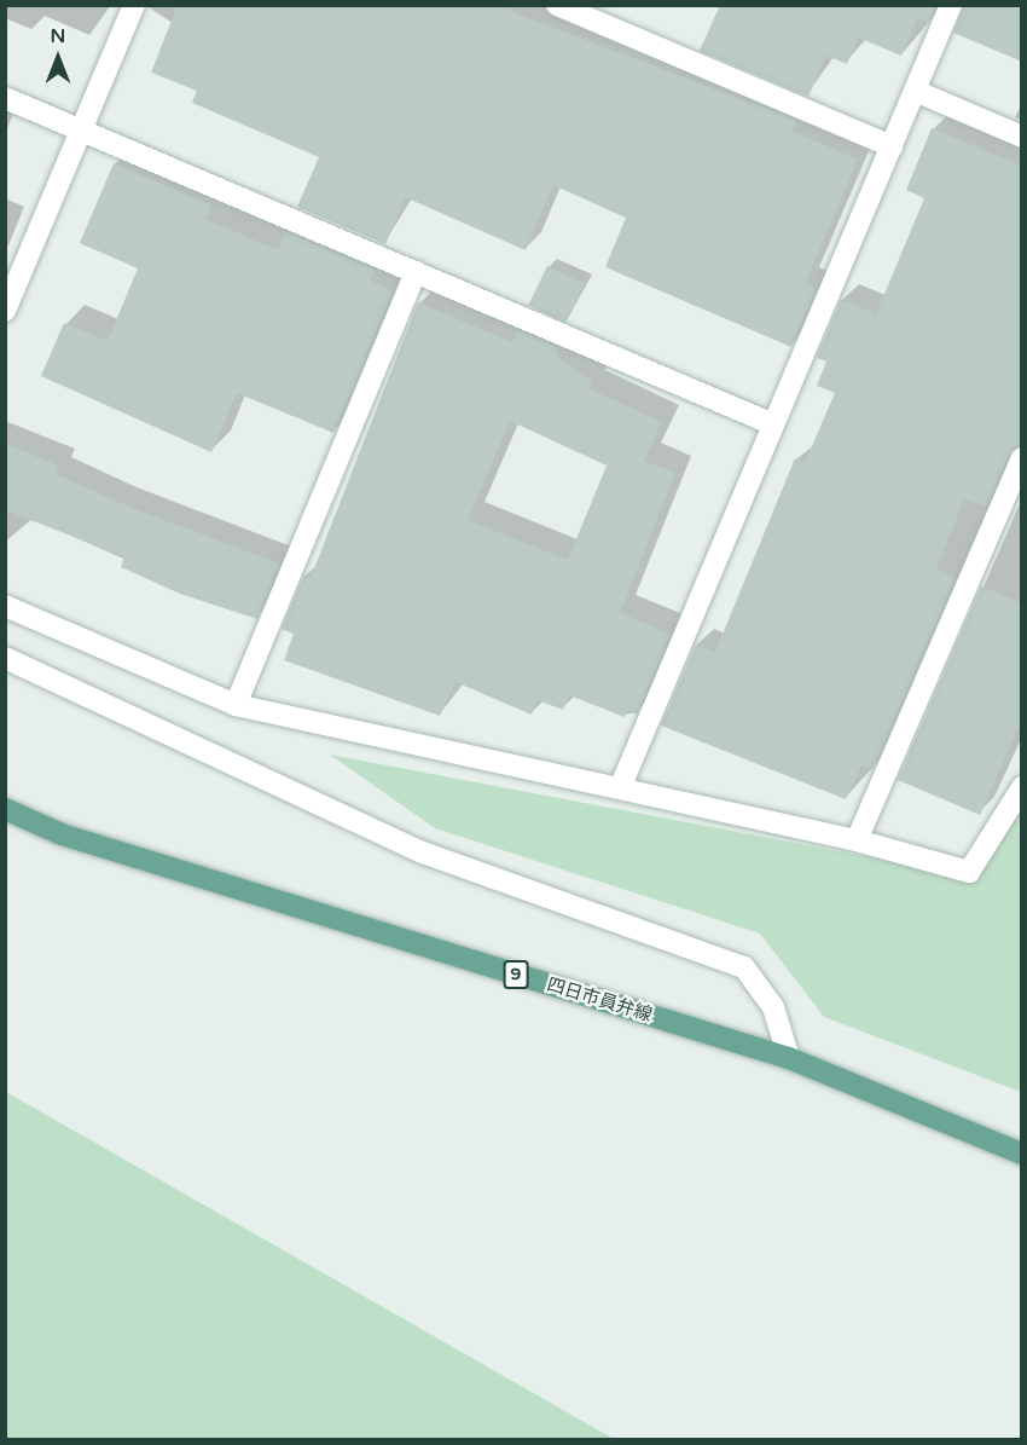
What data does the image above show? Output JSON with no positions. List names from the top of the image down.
{
  "streets": {
    "main road": ["9", "四日市員弁線"]
  },
  "north": "top"
}
